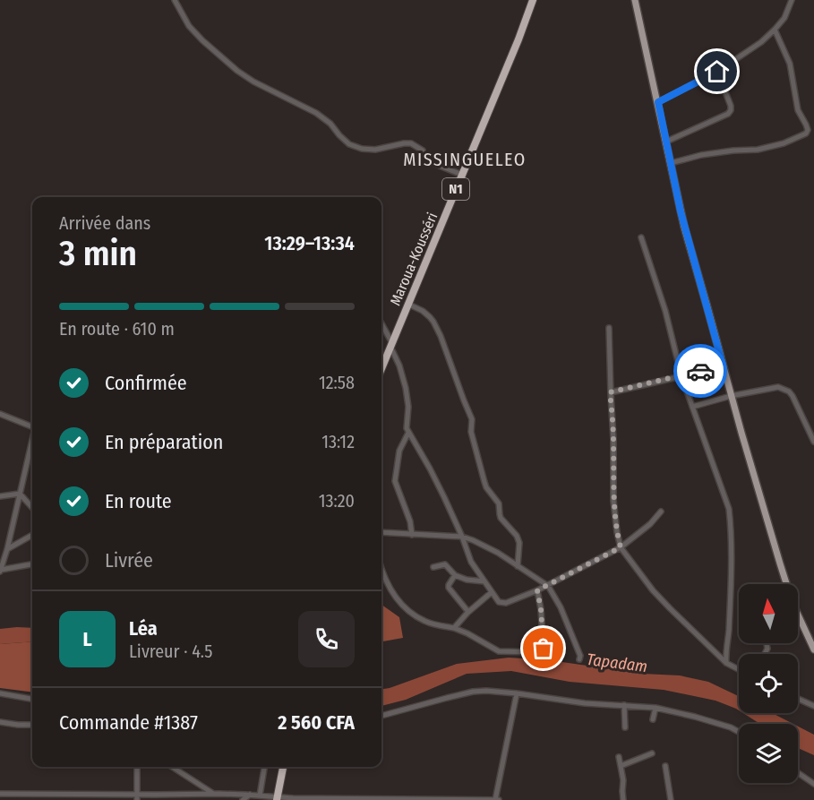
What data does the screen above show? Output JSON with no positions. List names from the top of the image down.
{
  "streets": {
    "highway": ["N1", "Maroua-Kousséri"]
  },
  "districts": ["MISSINGUELEO"],
  "water": ["Tapadam"],
  "north": "top",
  "page": {
    "heading": ["3 min", "Arrivée dans", "13:29–13:34"],
    "panel": [
      "Léa",
      "Livreur · 4.5",
      "Commande #1387",
      "2 560 CFA"
    ],
    "bar": "En route · 610 m",
    "list": [
      ["Confirmée", "12:58"],
      ["En préparation", "13:12"],
      ["En route", "13:20"],
      "Livrée"
    ],
    "round": "L"
  }
}
